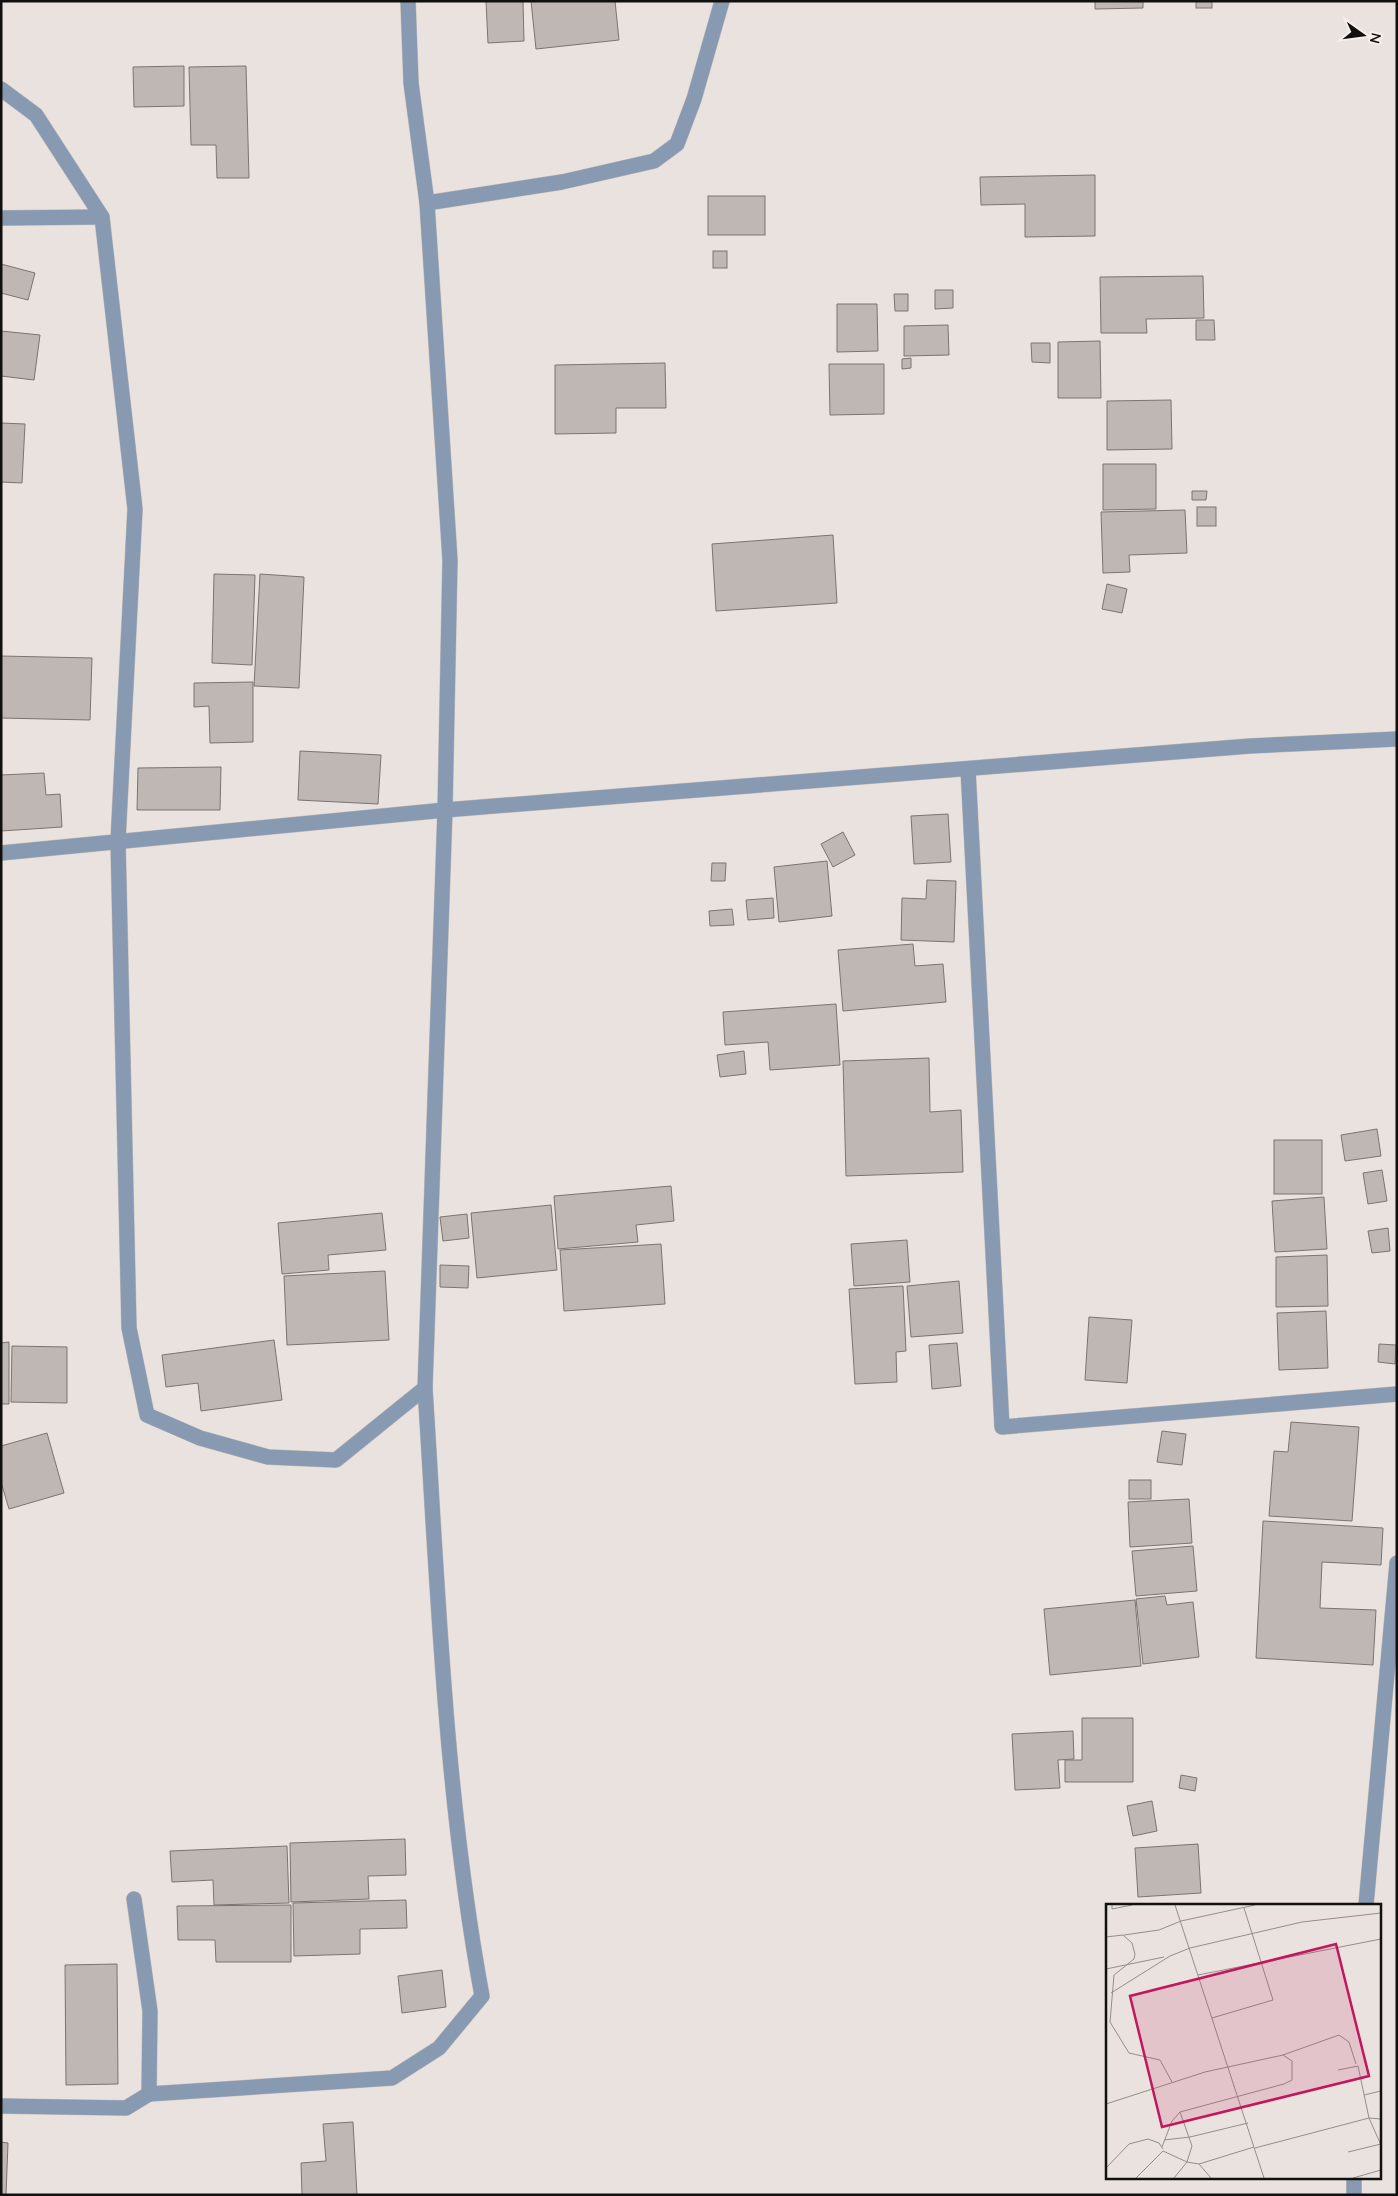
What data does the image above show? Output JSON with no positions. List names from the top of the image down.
{
  "north": "right"
}
